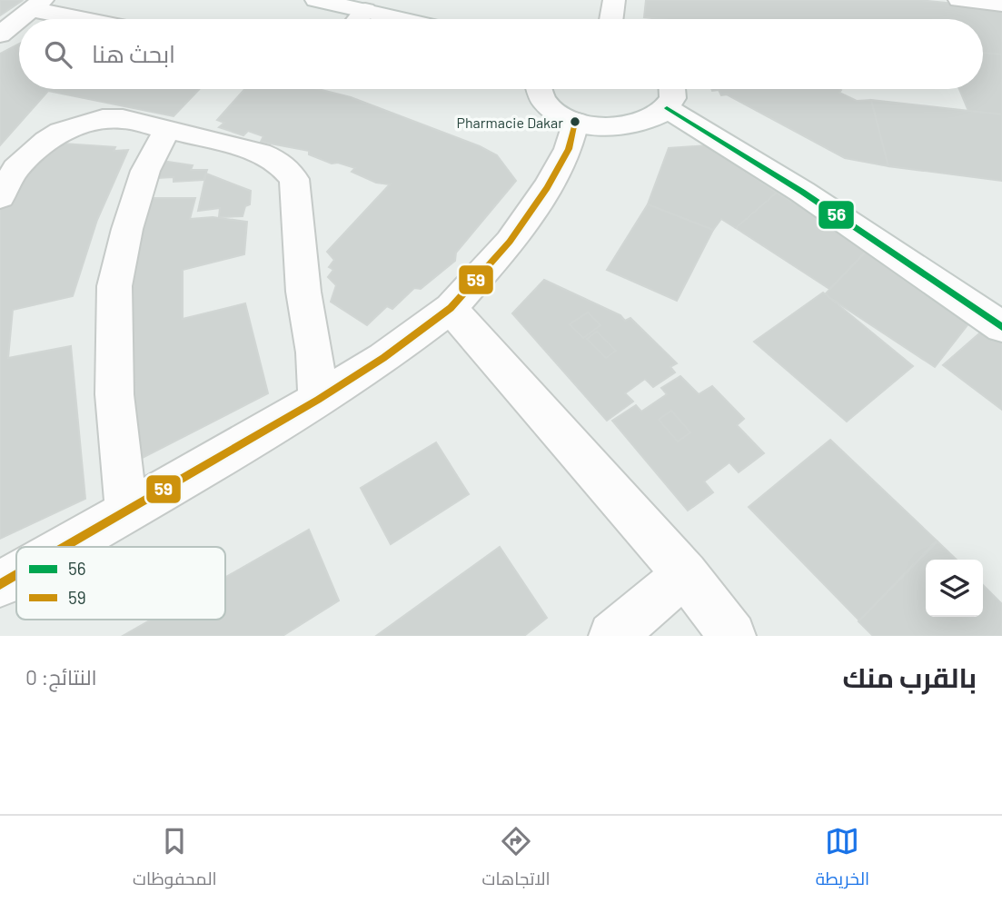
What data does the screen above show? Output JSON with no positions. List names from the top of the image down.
{
  "places": ["Pharmacie Dakar"],
  "lines": ["transit line 56", "transit line 59"],
  "legend": ["56", "59"],
  "page": {
    "search": "ابحث هنا",
    "heading": ["بالقرب منك", "النتائج: 0"],
    "nav": ["الخريطة", "الاتجاهات", "المحفوظات"]
  }
}
